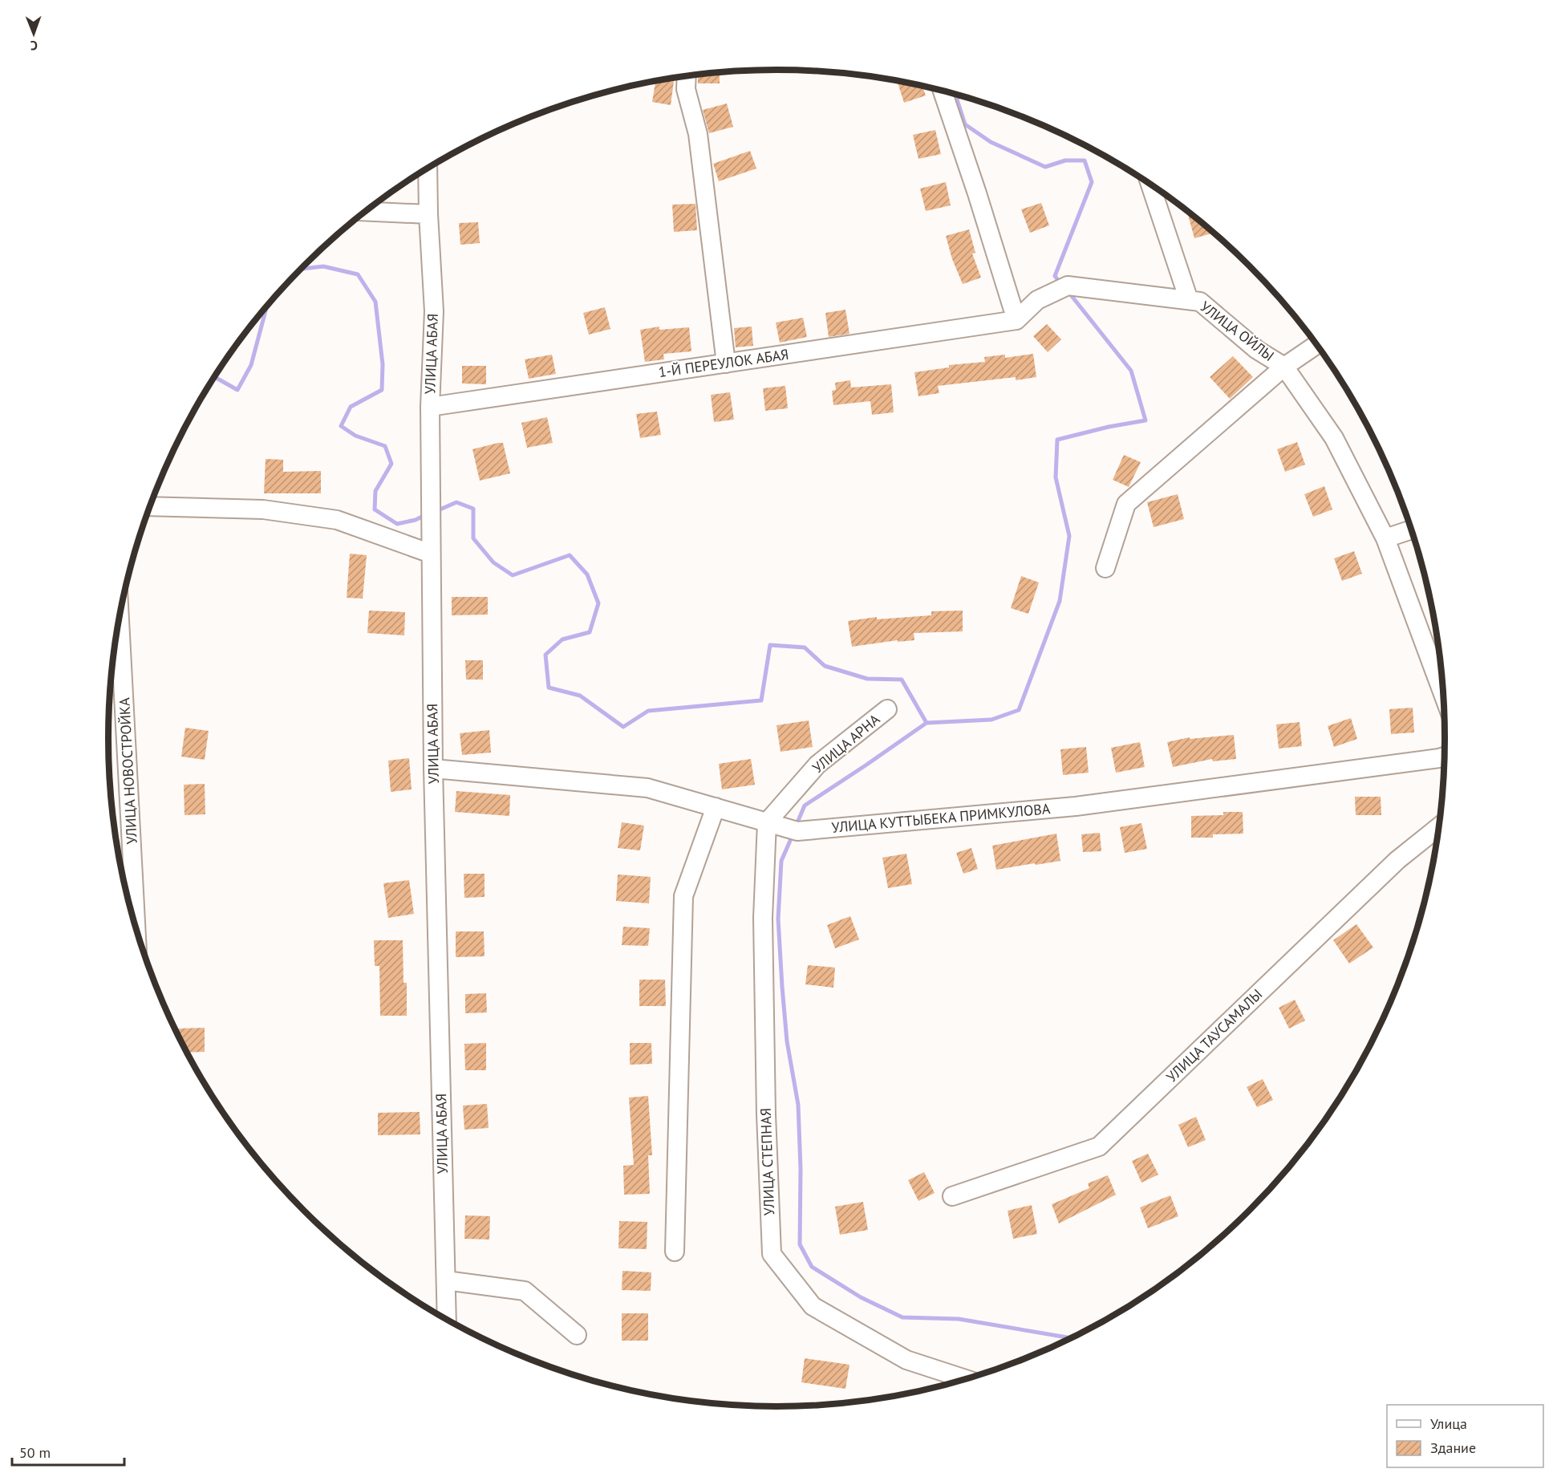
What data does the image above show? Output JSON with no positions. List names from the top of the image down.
{
  "streets": {
    "street": [
      "УЛИЦА ОЙЛЫ",
      "УЛИЦА АБАЯ",
      "1-Й ПЕРЕУЛОК АБАЯ",
      "УЛИЦА АРНА",
      "УЛИЦА НОВОСТРОЙКА",
      "УЛИЦА КУТТЫБЕКА ПРИМКУЛОВА",
      "УЛИЦА ТАУСАМАЛЫ",
      "УЛИЦА СТЕПНАЯ"
    ]
  },
  "crossings": [
    ["УЛИЦА ОЙЛЫ", "1-Й ПЕРЕУЛОК АБАЯ"],
    ["УЛИЦА АБАЯ", "1-Й ПЕРЕУЛОК АБАЯ"],
    ["УЛИЦА АБАЯ", "УЛИЦА КУТТЫБЕКА ПРИМКУЛОВА"],
    ["УЛИЦА АРНА", "УЛИЦА КУТТЫБЕКА ПРИМКУЛОВА"],
    ["УЛИЦА АРНА", "УЛИЦА СТЕПНАЯ"],
    ["УЛИЦА КУТТЫБЕКА ПРИМКУЛОВА", "УЛИЦА СТЕПНАЯ"]
  ],
  "legend": ["Улица", "Здание"],
  "scale_bar": "50 m",
  "north": "bottom"
}
